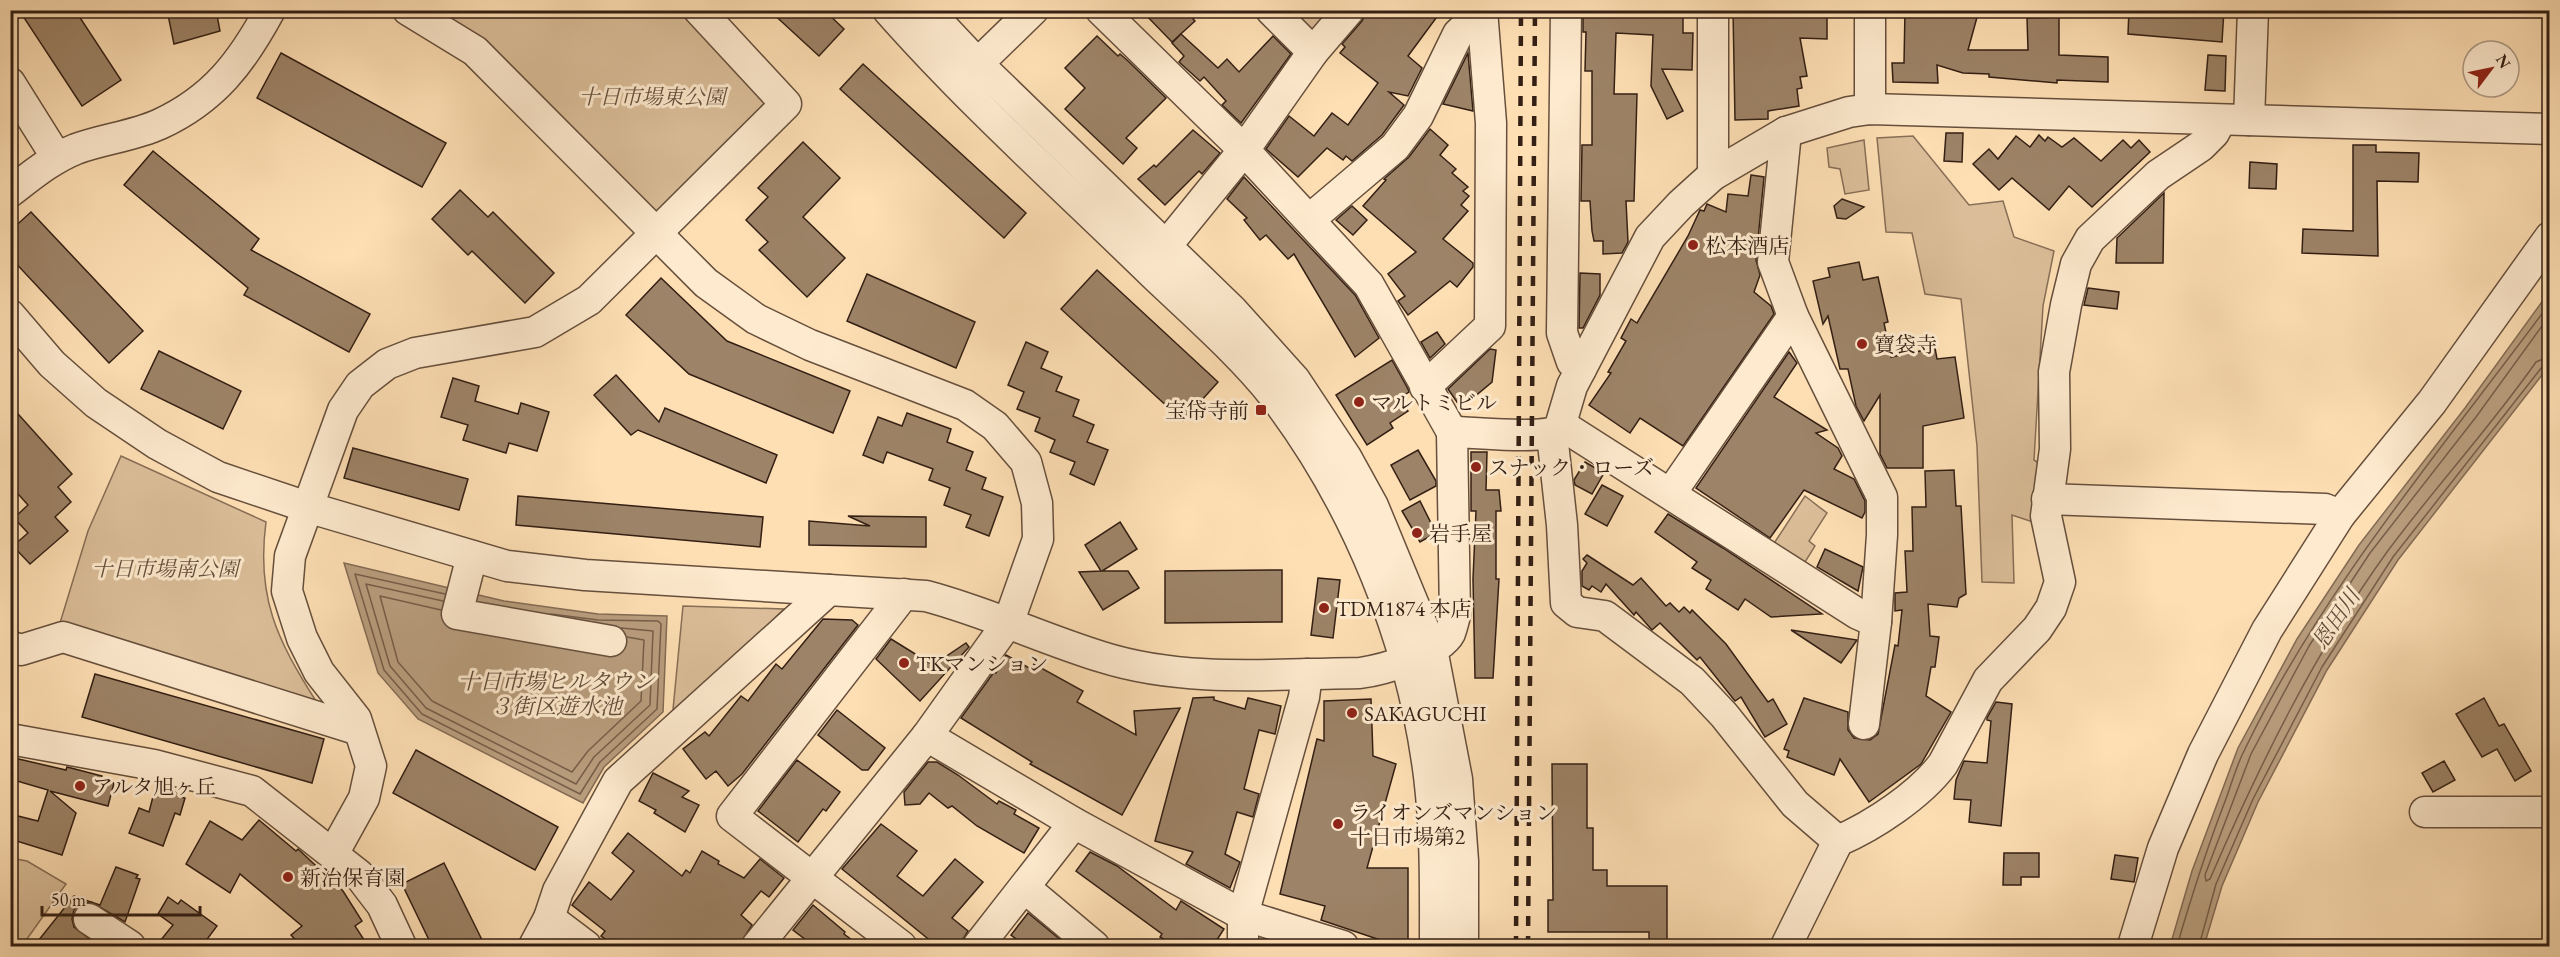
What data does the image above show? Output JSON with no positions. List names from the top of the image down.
{
  "water": ["恩田川", "十日市場ヒルタウン ３街区遊水池"],
  "parks": ["十日市場東公園", "十日市場南公園"],
  "places": {
    "other": [
      "松本酒店",
      "寶袋寺",
      "マルトミビル",
      "スナック・ローズ",
      "岩手屋",
      "TDM1874 本店",
      "TKマンション",
      "SAKAGUCHI",
      "アルタ旭ヶ丘",
      "ライオンズマンション 十日市場第2",
      "新治保育園"
    ],
    "transit": ["宝帒寺前"]
  },
  "scale_bar": "50 m",
  "north": "top right"
}
